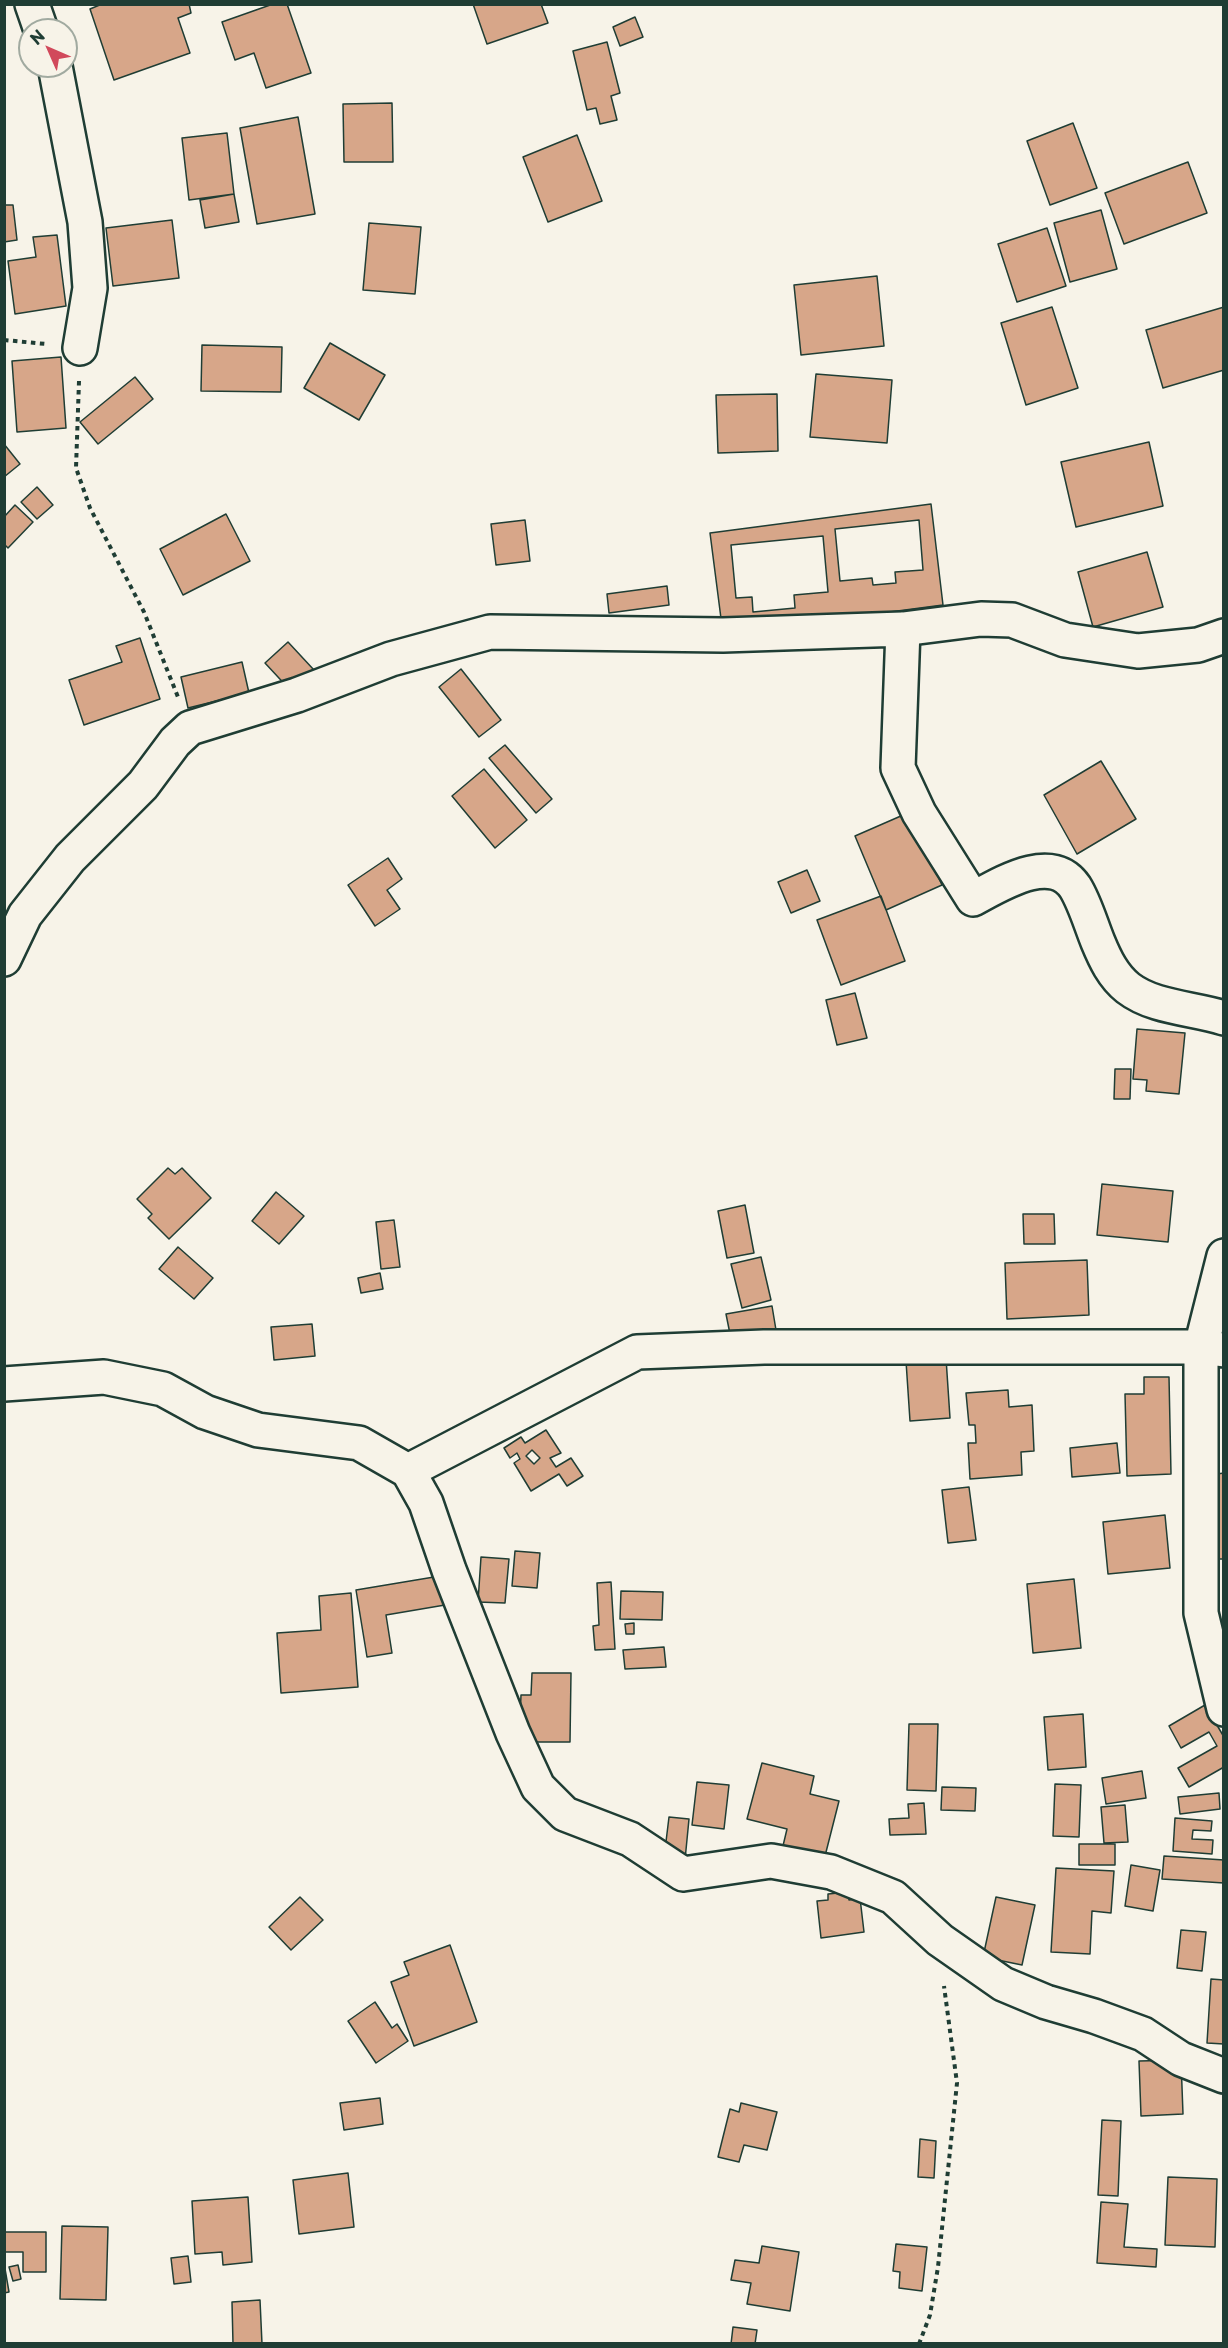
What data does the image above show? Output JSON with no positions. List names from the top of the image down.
{
  "north": "top left"
}
